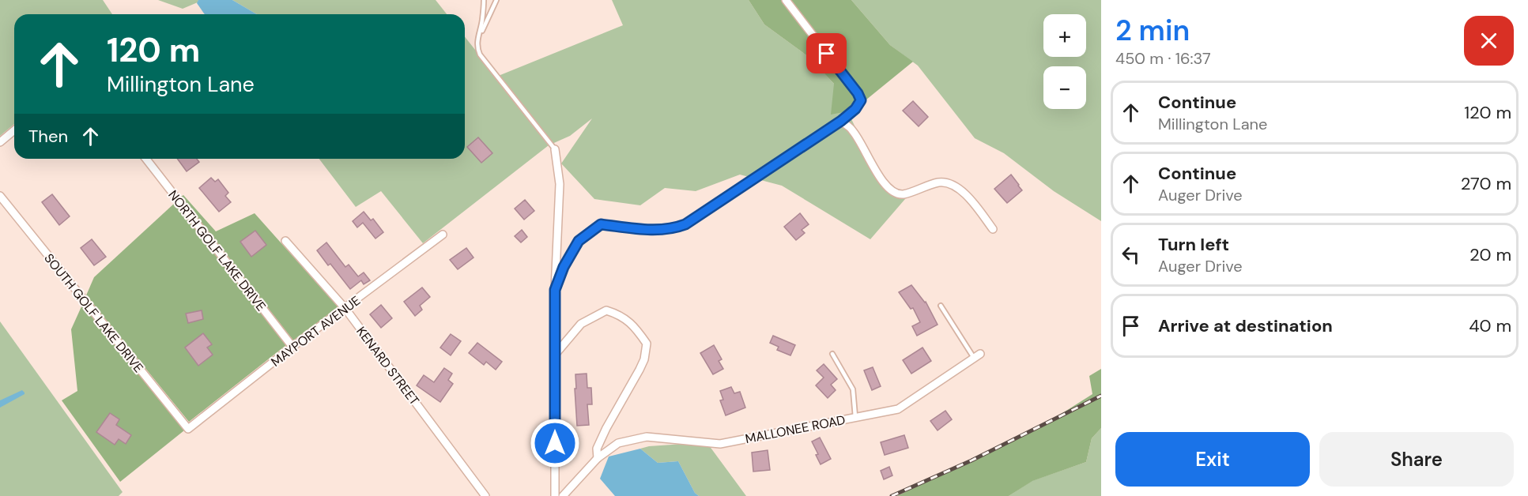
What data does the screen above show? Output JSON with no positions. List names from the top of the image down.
{
  "streets": {
    "street": [
      "NORTH GOLF LAKE DRIVE",
      "SOUTH GOLF LAKE DRIVE",
      "MAYPORT AVENUE",
      "KENARD STREET",
      "MALLONEE ROAD"
    ]
  },
  "crossings": [
    ["NORTH GOLF LAKE DRIVE", "MAYPORT AVENUE"],
    ["SOUTH GOLF LAKE DRIVE", "MAYPORT AVENUE"],
    ["MAYPORT AVENUE", "KENARD STREET"]
  ],
  "page": {
    "heading": ["2 min", "450 m · 16:37"],
    "map_buttons": ["+", "−"],
    "turn": ["120 m", "Millington Lane"],
    "list": [
      {
        "name": "Continue",
        "note": "Millington Lane",
        "value": "120 m"
      },
      {
        "name": "Continue",
        "note": "Auger Drive",
        "value": "270 m"
      },
      {
        "name": "Turn left",
        "note": "Auger Drive",
        "value": "20 m"
      },
      {
        "name": "Arrive at destination",
        "value": "40 m"
      }
    ],
    "then": "Then",
    "buttons": ["Exit", "Share"]
  }
}
